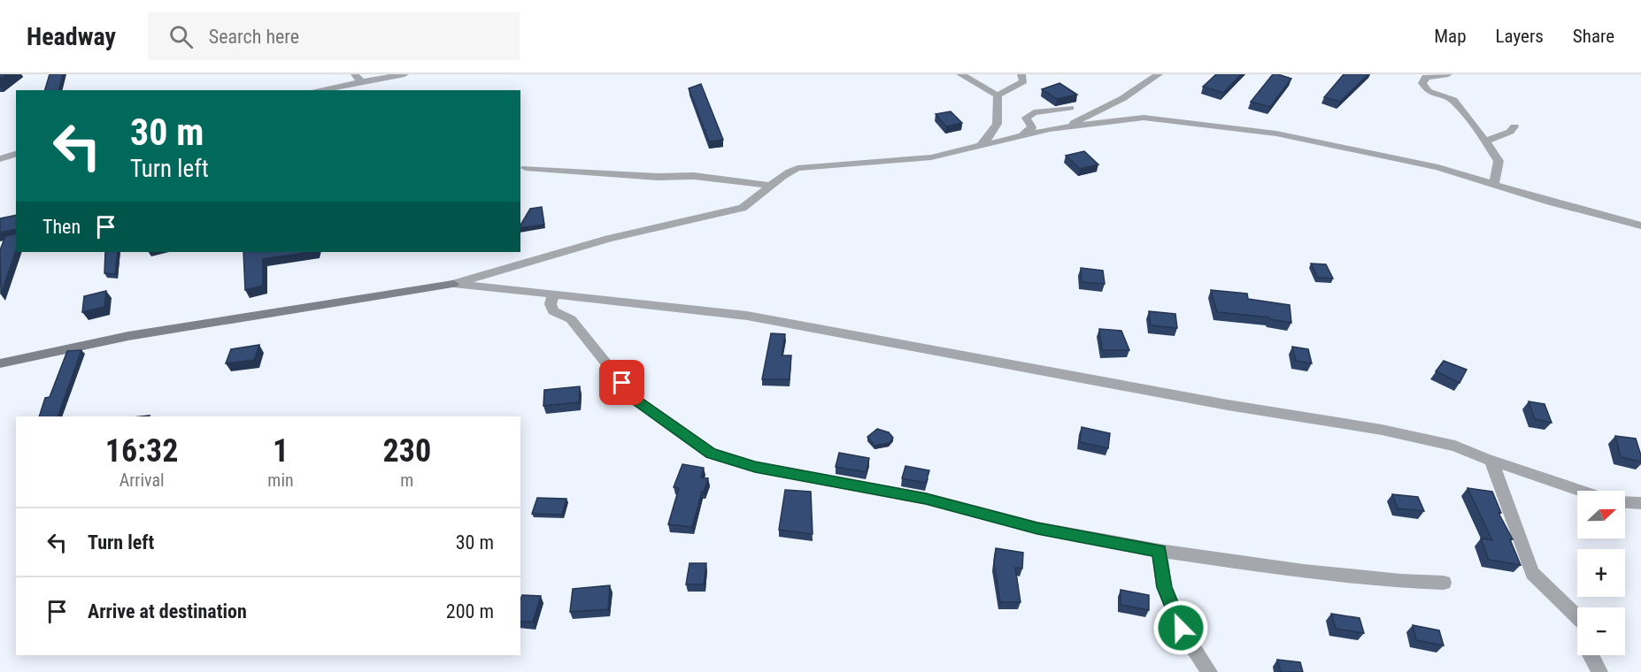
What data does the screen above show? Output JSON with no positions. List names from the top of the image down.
{
  "north": "right",
  "page": {
    "header": "Headway",
    "search": "Search here",
    "nav": ["Map", "Layers", "Share"],
    "turn": ["30 m", "Turn left"],
    "then": "Then",
    "eta": [
      "16:32",
      "Arrival",
      "1",
      "min",
      "230",
      "m"
    ],
    "map_buttons": ["+", "−"],
    "list": [
      {
        "name": "Turn left",
        "value": "30 m"
      },
      {
        "name": "Arrive at destination",
        "value": "200 m"
      }
    ]
  }
}
